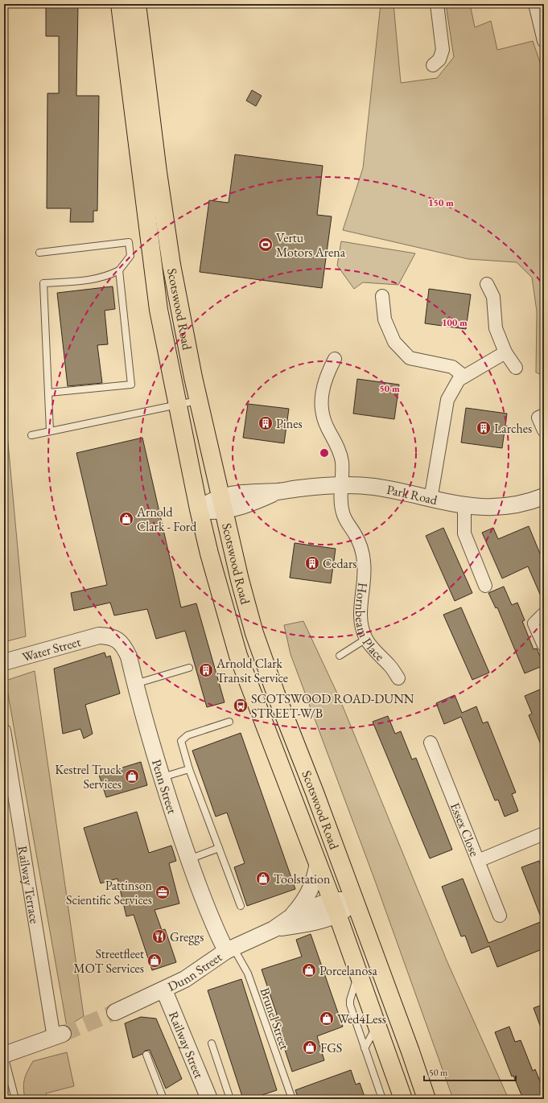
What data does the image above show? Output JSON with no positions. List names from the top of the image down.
{
  "streets": {
    "main road": ["Scotswood Road"],
    "street": [
      "Park Road",
      "Hornbeam Place",
      "Water Street",
      "Penn Street",
      "Essex Close",
      "Railway Terrace",
      "Dunn Street",
      "Railway Street"
    ],
    "lane": ["Brunel Street"]
  },
  "crossings": [
    ["Scotswood Road", "Park Road"],
    ["Scotswood Road", "Dunn Street"],
    ["Park Road", "Hornbeam Place"],
    ["Water Street", "Penn Street"],
    ["Penn Street", "Dunn Street"],
    ["Penn Street", "Brunel Street"],
    ["Dunn Street", "Brunel Street"],
    ["Dunn Street", "Railway Street"]
  ],
  "places": {
    "sports": ["Vertu Motors Arena"],
    "building": [
      "Pines",
      "Larches",
      "Cedars",
      "Arnold Clark Transit Service"
    ],
    "shop": [
      "Arnold Clark - Ford",
      "Kestrel Truck Services",
      "Toolstation",
      "Streetfleet MOT Services",
      "Porcelanosa",
      "Wed4Less",
      "FGS"
    ],
    "bus stop": ["SCOTSWOOD ROAD-DUNN STREET-W/B"],
    "office": ["Pattinson Scientific Services"],
    "restaurant": ["Greggs"]
  },
  "scale_bar": "50 m",
  "rings": ["150 m", "100 m", "50 m"]
}
